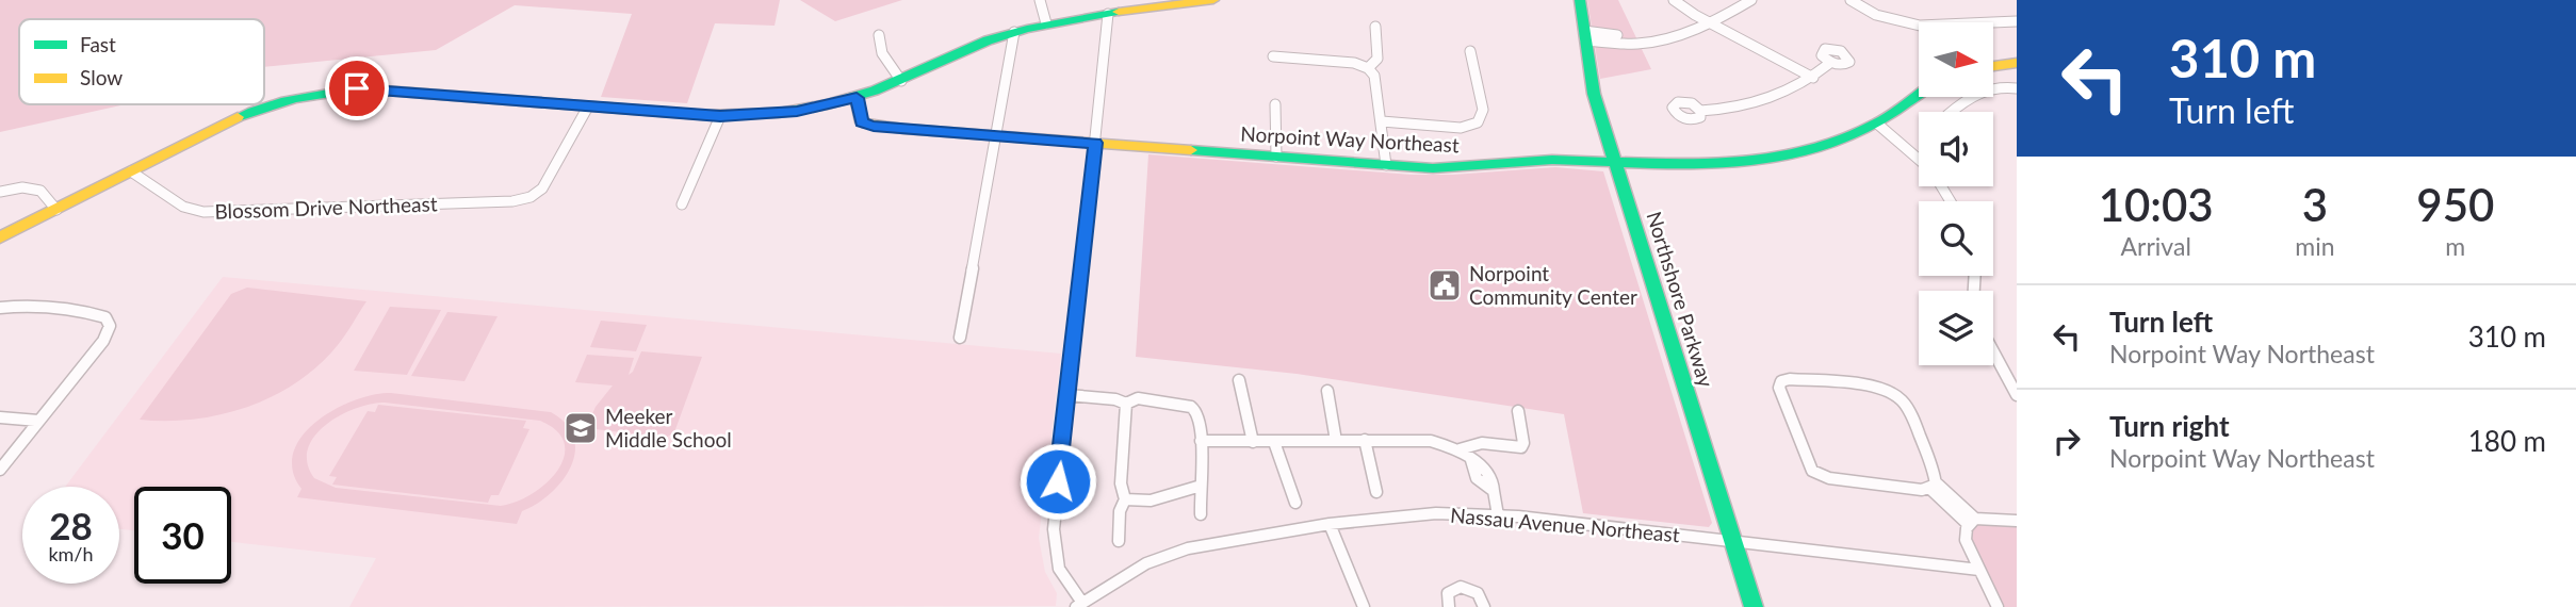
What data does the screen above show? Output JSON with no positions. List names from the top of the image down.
{
  "streets": {
    "street": [
      "Norpoint Way Northeast",
      "Blossom Drive Northeast",
      "Northshore Parkway",
      "Nassau Avenue Northeast"
    ]
  },
  "crossings": [
    ["Norpoint Way Northeast", "Northshore Parkway"],
    ["Northshore Parkway", "Nassau Avenue Northeast"]
  ],
  "places": {
    "public building": ["Norpoint Community Center"],
    "school or university": ["Meeker Middle School"]
  },
  "legend": ["Fast", "Slow"],
  "north": "right",
  "page": {
    "turn": ["310 m", "Turn left"],
    "eta": [
      "10:03",
      "Arrival",
      "3",
      "min",
      "950",
      "m"
    ],
    "list": [
      {
        "name": "Turn left",
        "note": "Norpoint Way Northeast",
        "value": "310 m"
      },
      {
        "name": "Turn right",
        "note": "Norpoint Way Northeast",
        "value": "180 m"
      }
    ],
    "speed": "28 km/h",
    "limit": "30"
  }
}
